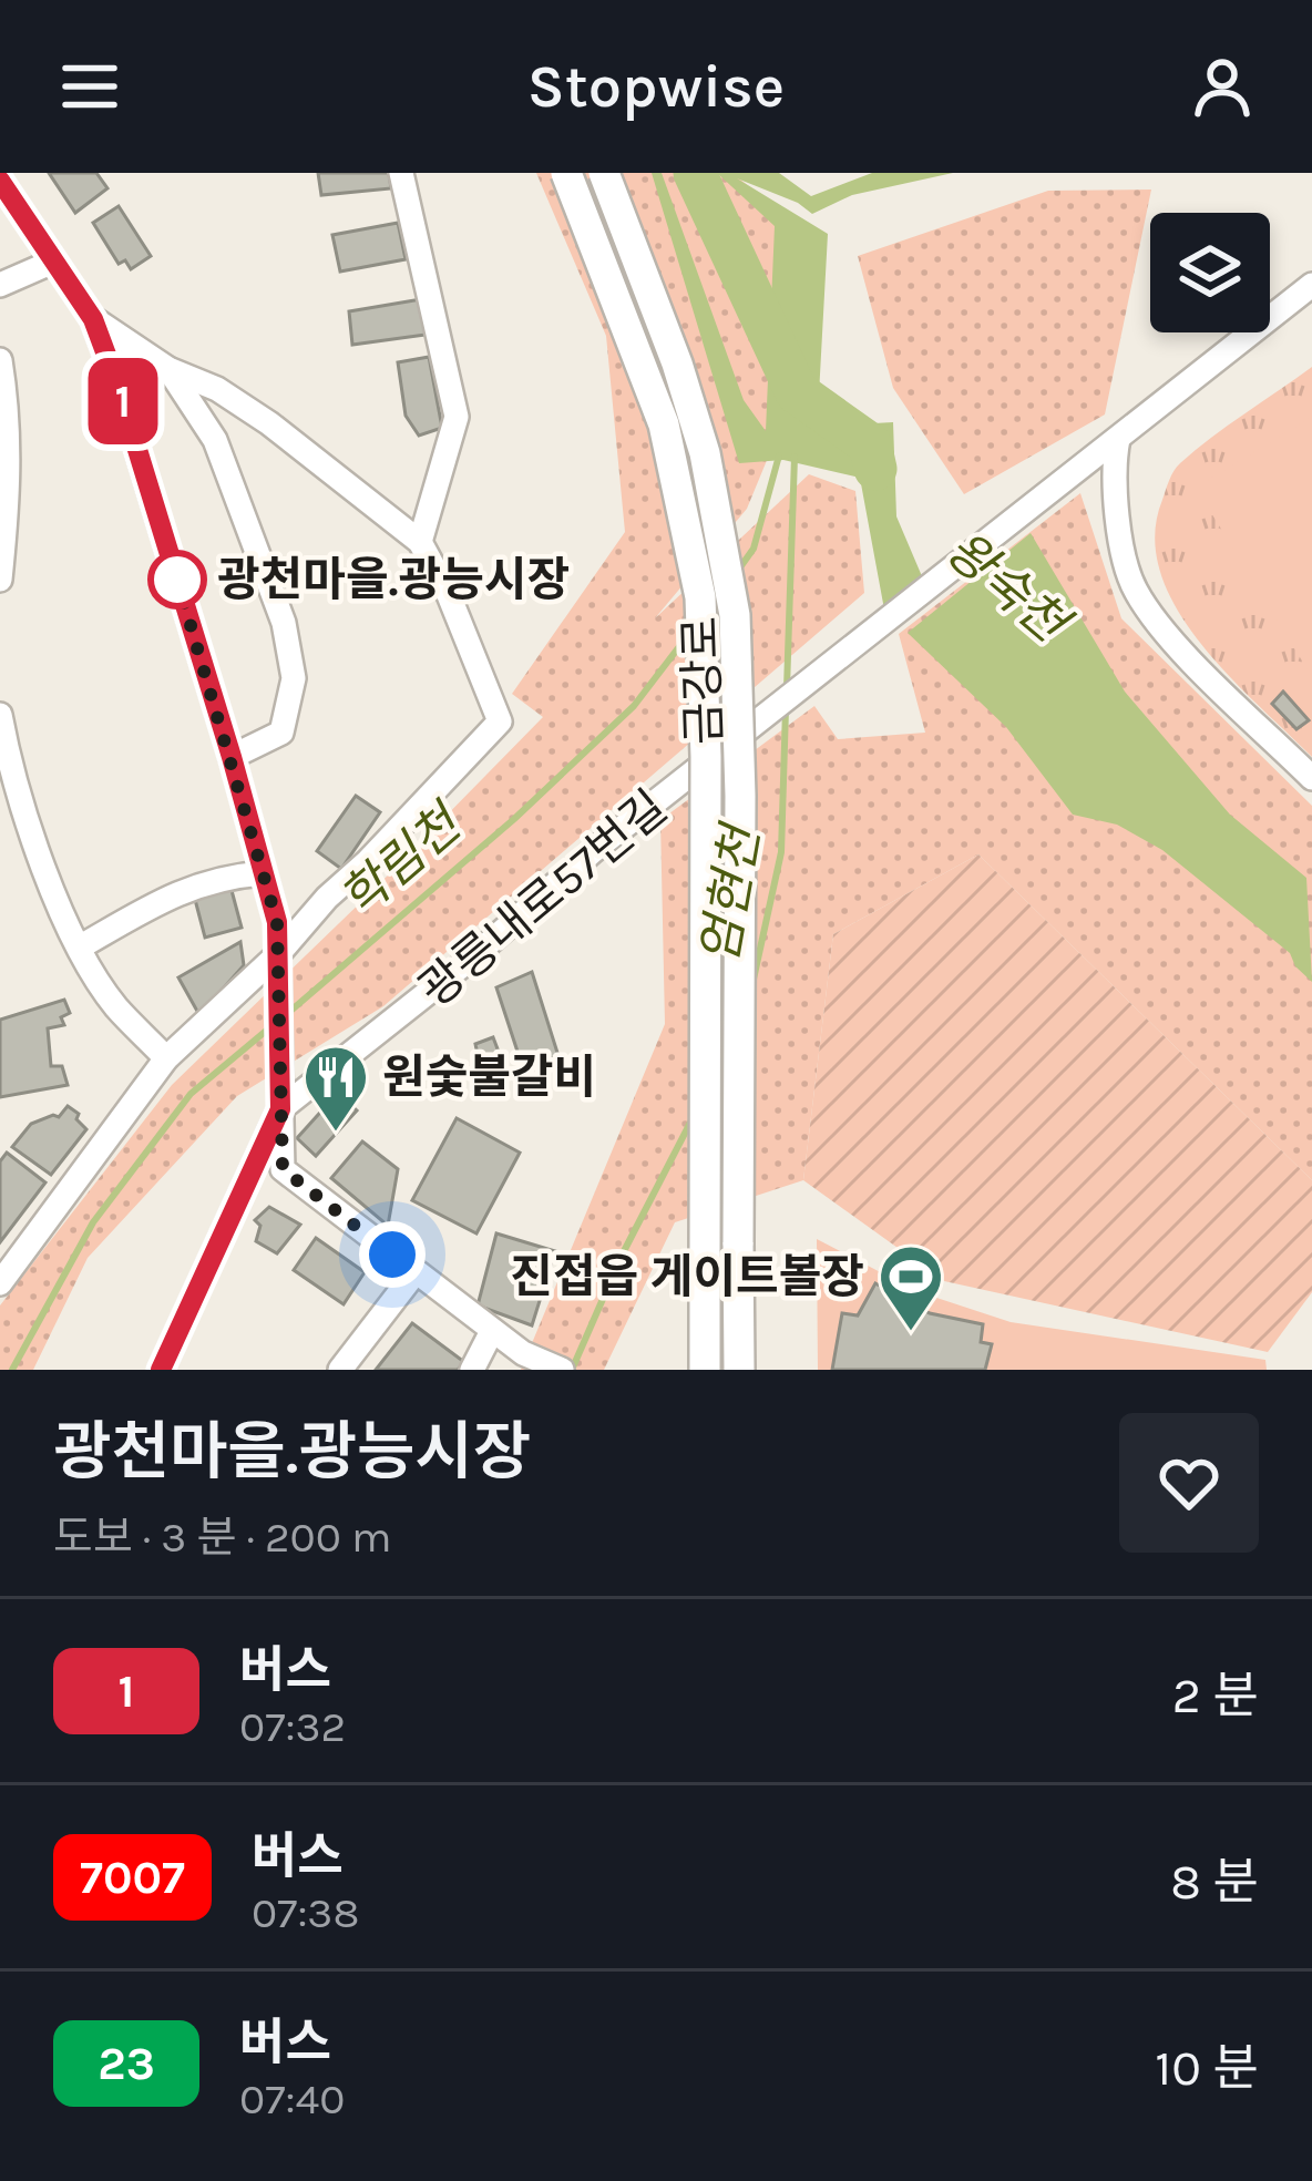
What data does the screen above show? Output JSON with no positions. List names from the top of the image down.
{
  "streets": {
    "main road": ["금강로"],
    "street": ["광릉내로57번길"]
  },
  "water": ["왕숙천", "학림천", "엄현천"],
  "places": {
    "other": ["광천마을.광능시장"],
    "restaurant": ["원숯불갈비"],
    "sports": ["진접읍 게이트볼장"]
  },
  "lines": ["bus line 1"],
  "page": {
    "header": "Stopwise",
    "on_map": "1",
    "heading": ["광천마을.광능시장", "도보 · 3 분 · 200 m"],
    "list": [
      {
        "mark": "1",
        "name": "버스",
        "note": "07:32",
        "value": "2 분"
      },
      {
        "mark": "7007",
        "name": "버스",
        "note": "07:38",
        "value": "8 분"
      },
      {
        "mark": "23",
        "name": "버스",
        "note": "07:40",
        "value": "10 분"
      }
    ]
  }
}
